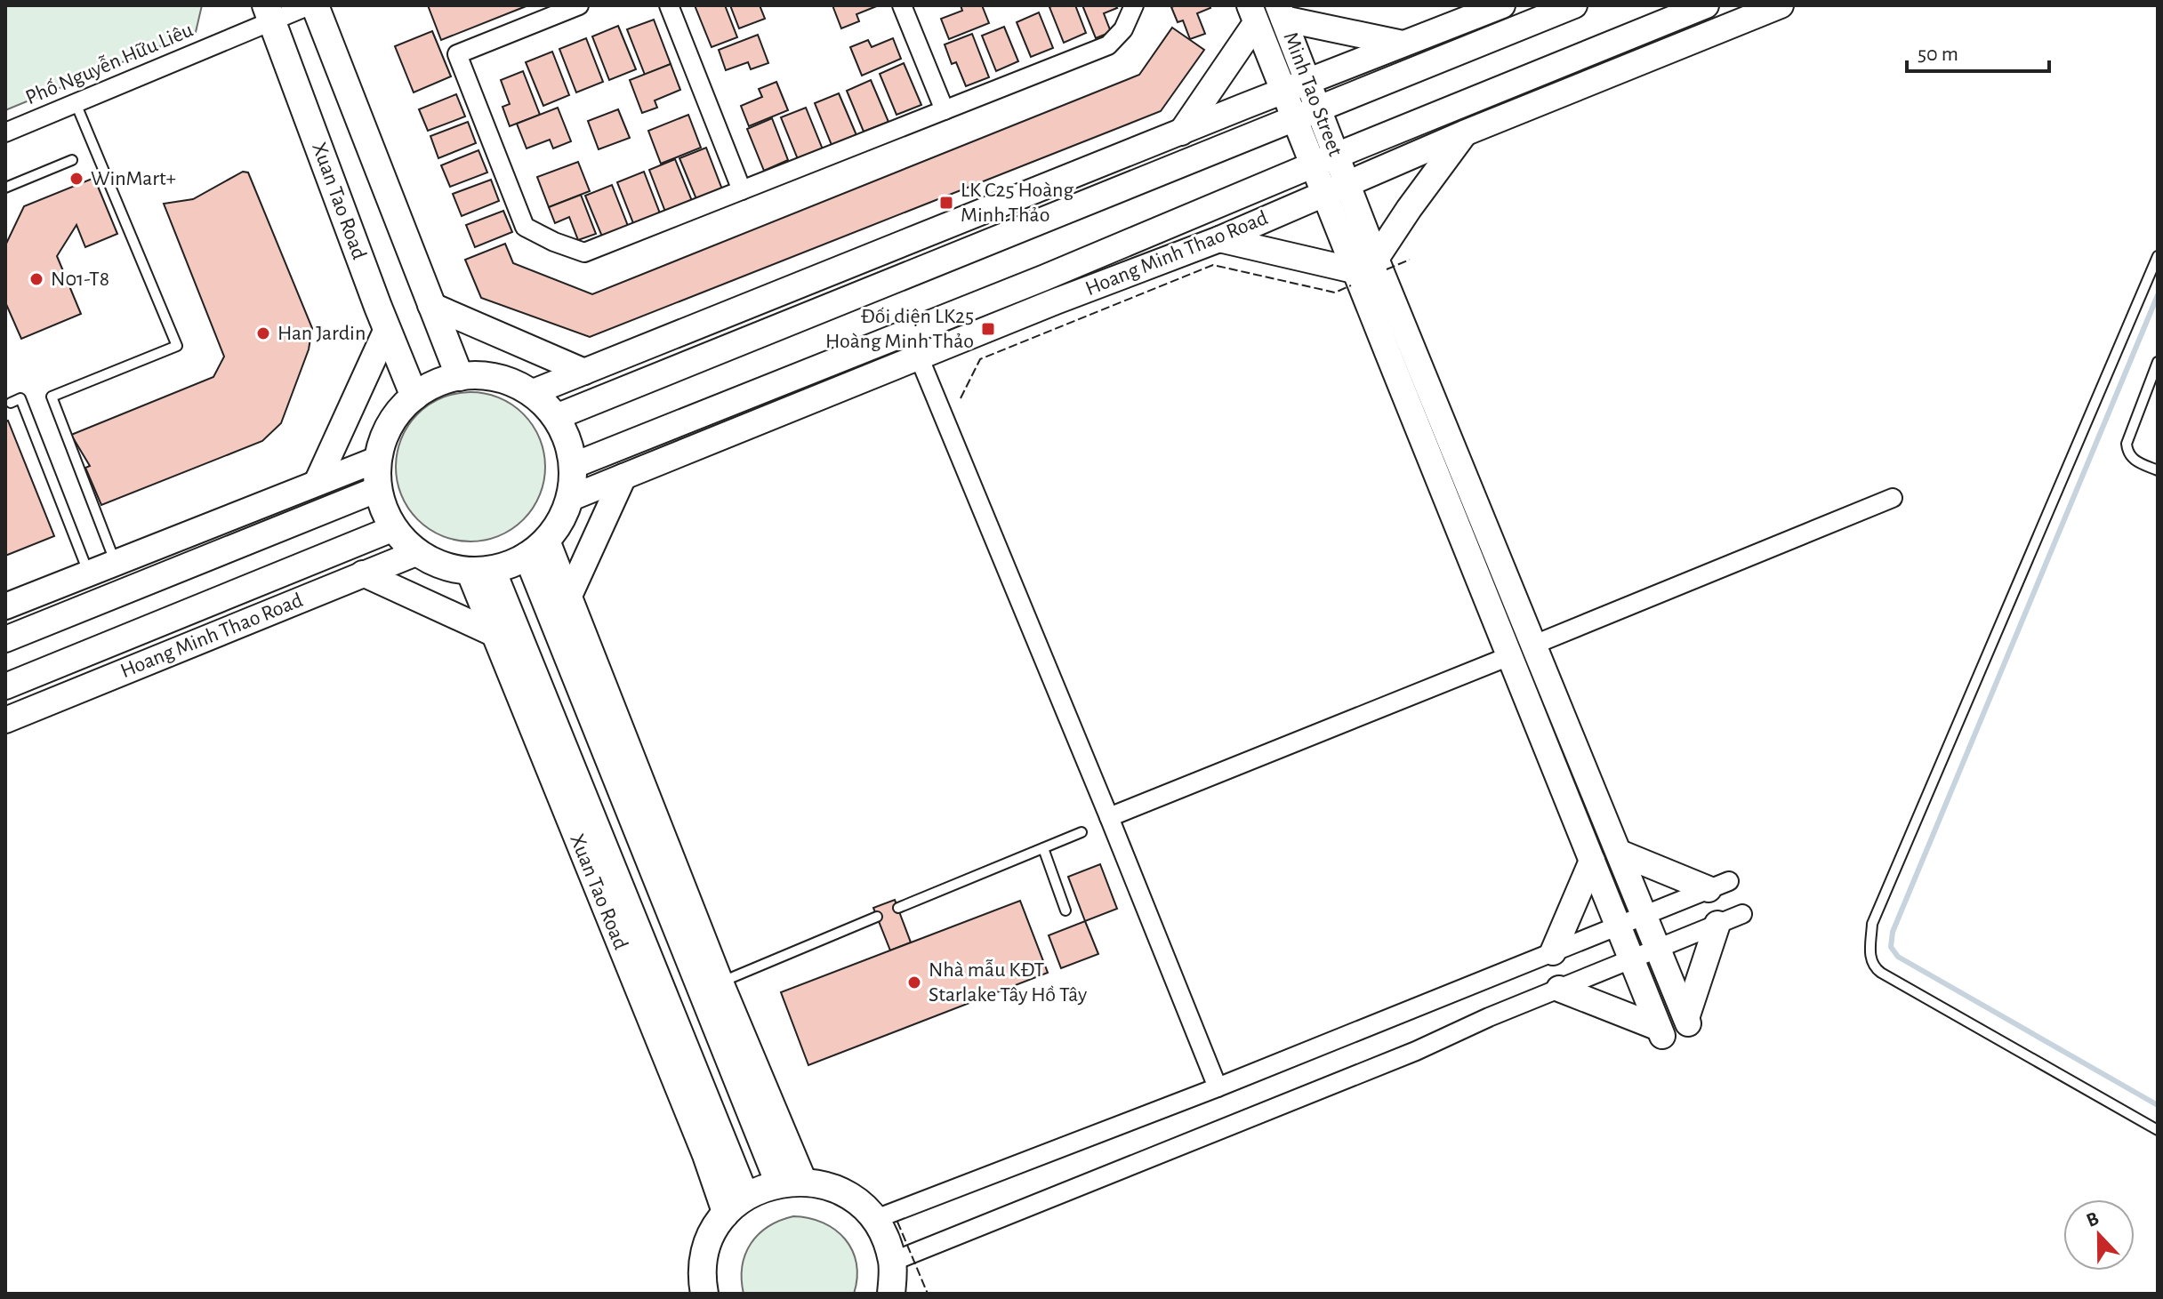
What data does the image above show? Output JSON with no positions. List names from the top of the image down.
{
  "streets": {
    "main road": ["Minh Tao Street", "Xuan Tao Road", "Hoang Minh Thao Road"],
    "street": ["Phố Nguyễn Hữu Liêu"]
  },
  "crossings": [
    ["Phố Nguyễn Hữu Liêu", "Xuan Tao Road"],
    ["Minh Tao Street", "Hoang Minh Thao Road"],
    ["Xuan Tao Road", "Hoang Minh Thao Road"]
  ],
  "places": {
    "other": [
      "WinMart+",
      "N01-T8",
      "Han Jardin",
      "Nhà mẫu KĐT Starlake Tây Hồ Tây"
    ],
    "transit": ["LK C25 Hoàng Minh Thảo", "Đối diện LK25 Hoàng Minh Thảo"]
  },
  "scale_bar": "50 m",
  "north": "top"
}
